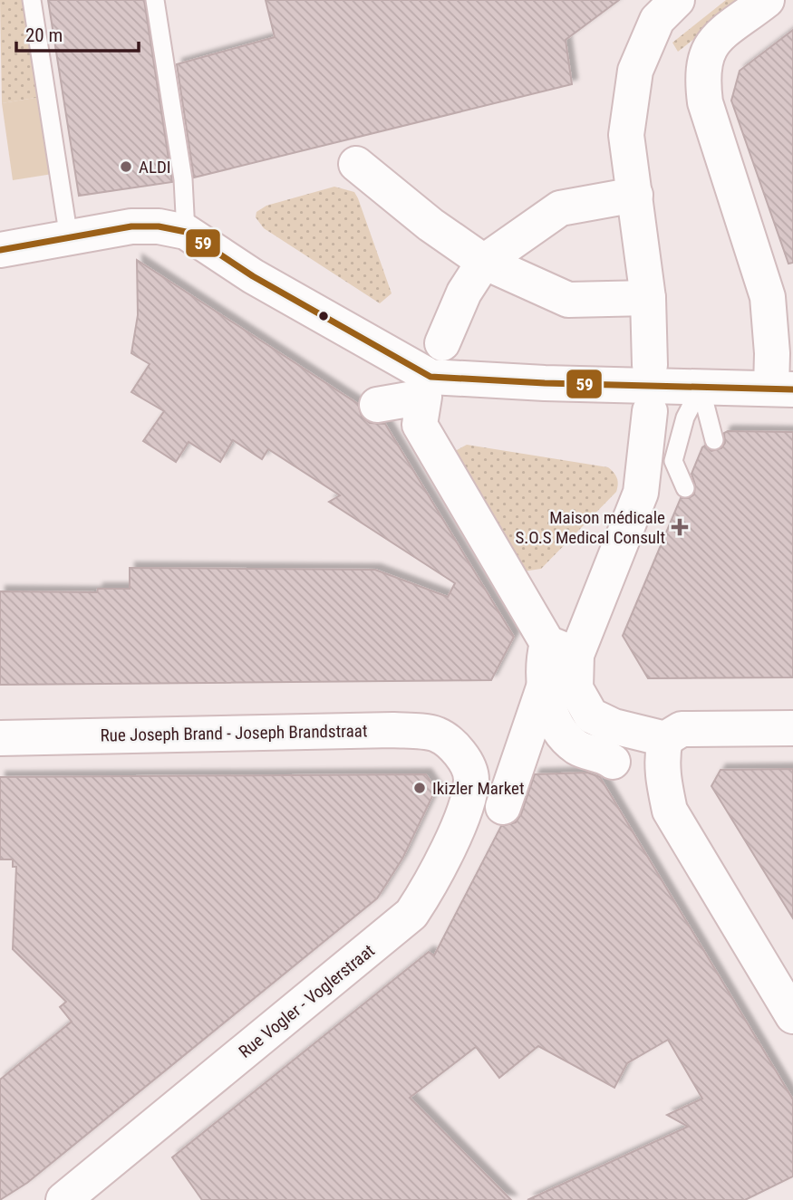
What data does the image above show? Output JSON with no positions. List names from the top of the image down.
{
  "streets": {
    "street": ["Rue Joseph Brand - Joseph Brandstraat", "Rue Vogler - Voglerstraat"]
  },
  "crossings": [
    ["Rue Joseph Brand - Joseph Brandstraat", "Rue Vogler - Voglerstraat"]
  ],
  "places": {
    "other": ["ALDI", "Ikizler Market"],
    "health": ["Maison médicale S.O.S Medical Consult"]
  },
  "lines": ["transit line 59"],
  "scale_bar": "20 m"
}
